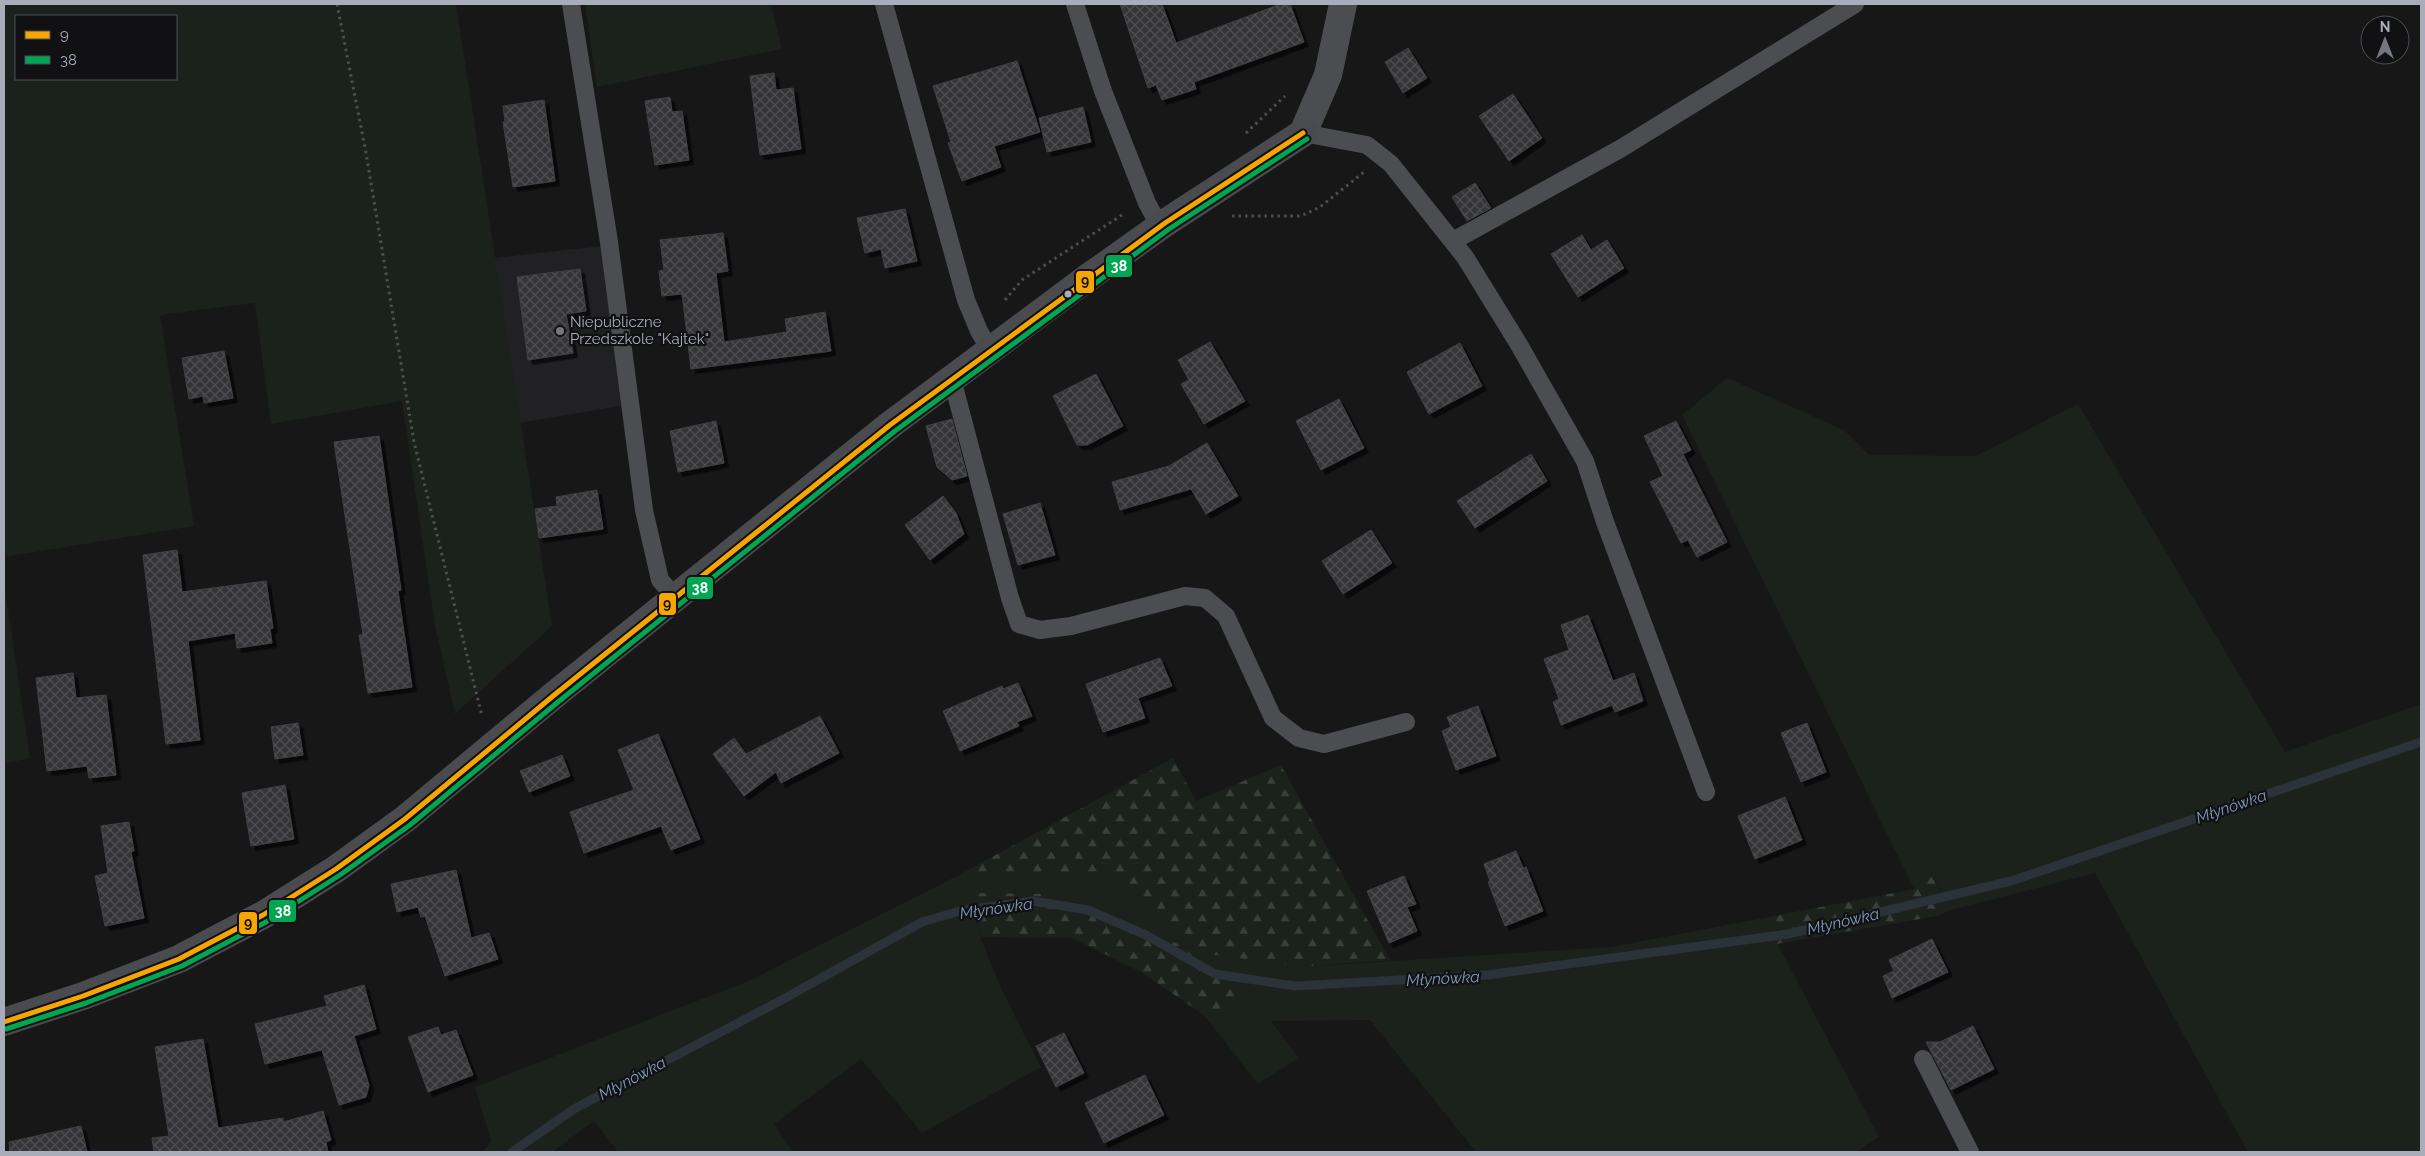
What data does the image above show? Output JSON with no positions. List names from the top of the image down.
{
  "water": ["Młynówka"],
  "places": ["Niepubliczne Przedszkole \"Kajtek\""],
  "lines": ["transit line 9", "transit line 38"],
  "legend": ["9", "38"],
  "north": "top"
}
